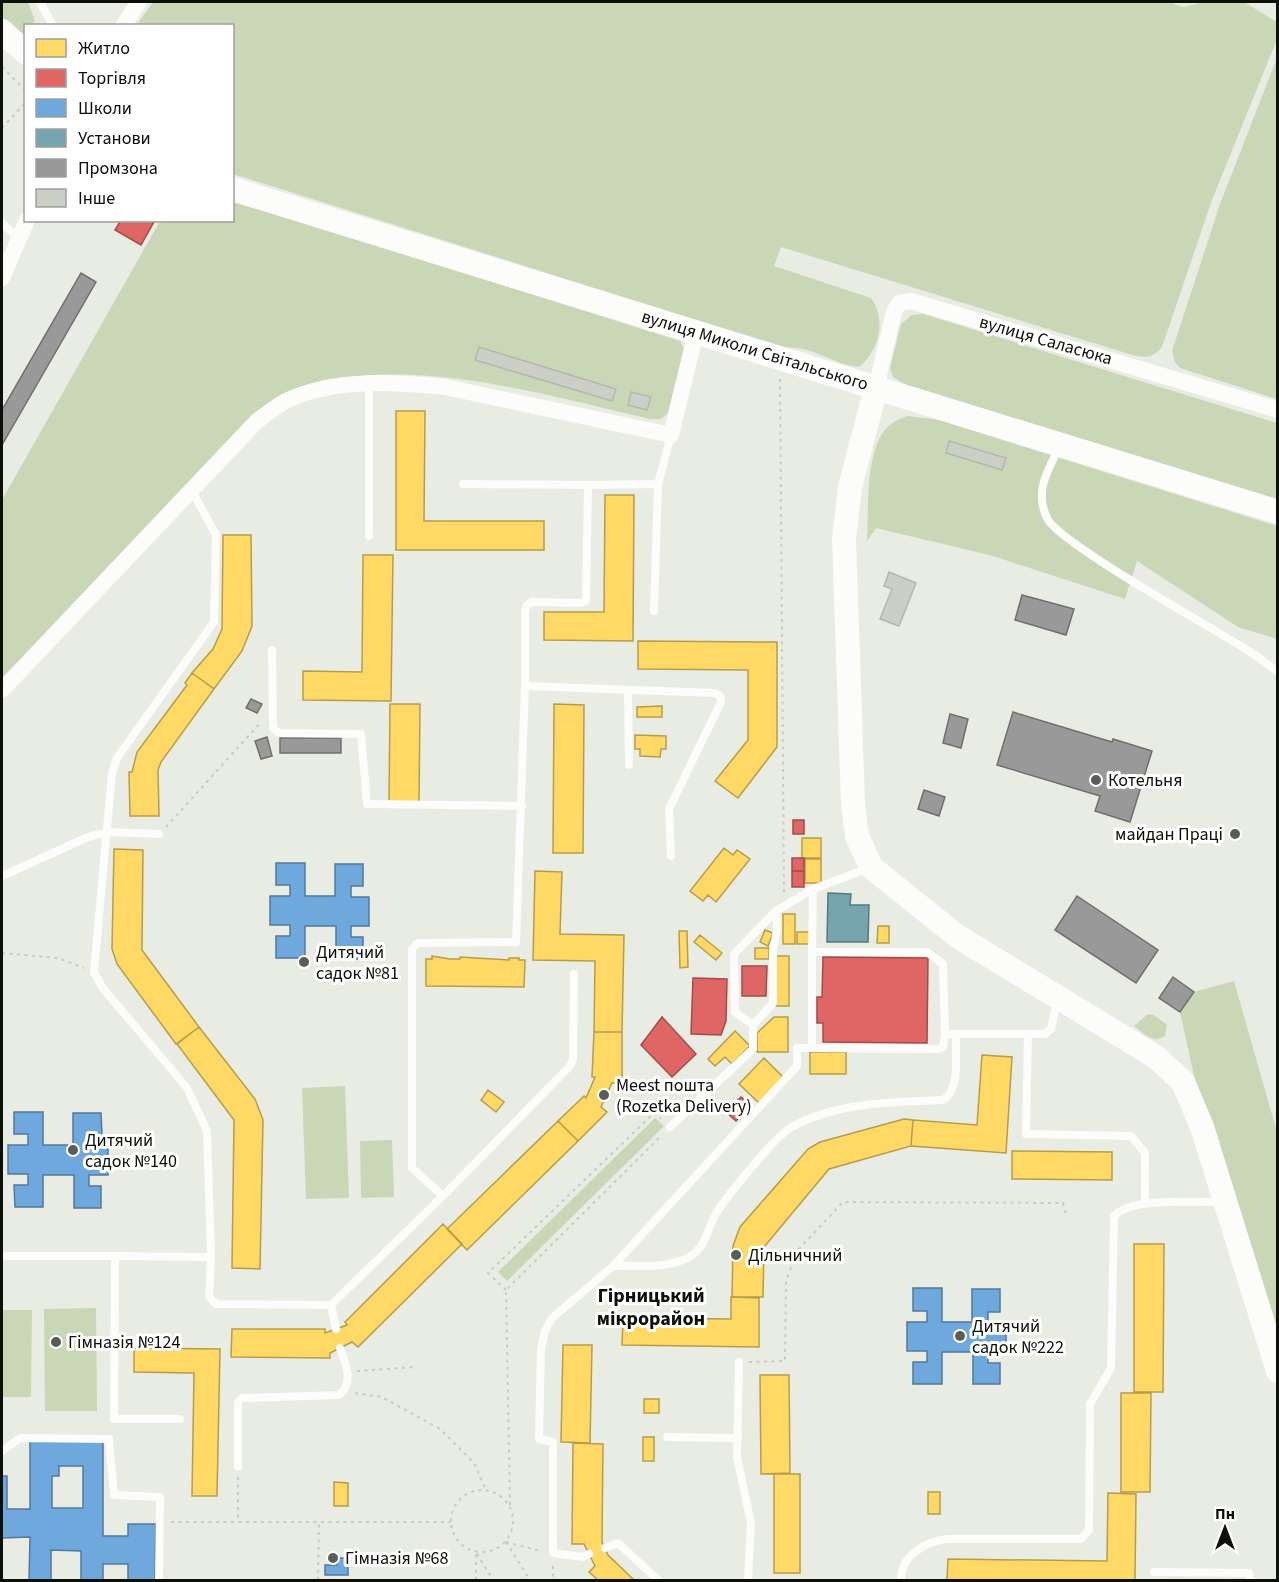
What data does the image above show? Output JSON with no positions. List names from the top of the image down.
{
  "streets": {
    "street": ["вулиця Саласюка", "вулиця Миколи Світальського"]
  },
  "crossings": [
    ["вулиця Саласюка", "вулиця Миколи Світальського"]
  ],
  "districts": ["Гірницький мікрорайон"],
  "places": [
    "Котельня",
    "майдан Праці",
    "Дитячий садок №81",
    "Meest пошта (Rozetka Delivery)",
    "Дитячий садок №140",
    "Дільничний",
    "Дитячий садок №222",
    "Гімназія №124",
    "Гімназія №68"
  ],
  "legend": [
    "Житло",
    "Торгівля",
    "Школи",
    "Установи",
    "Промзона",
    "Інше"
  ],
  "north": "top"
}
